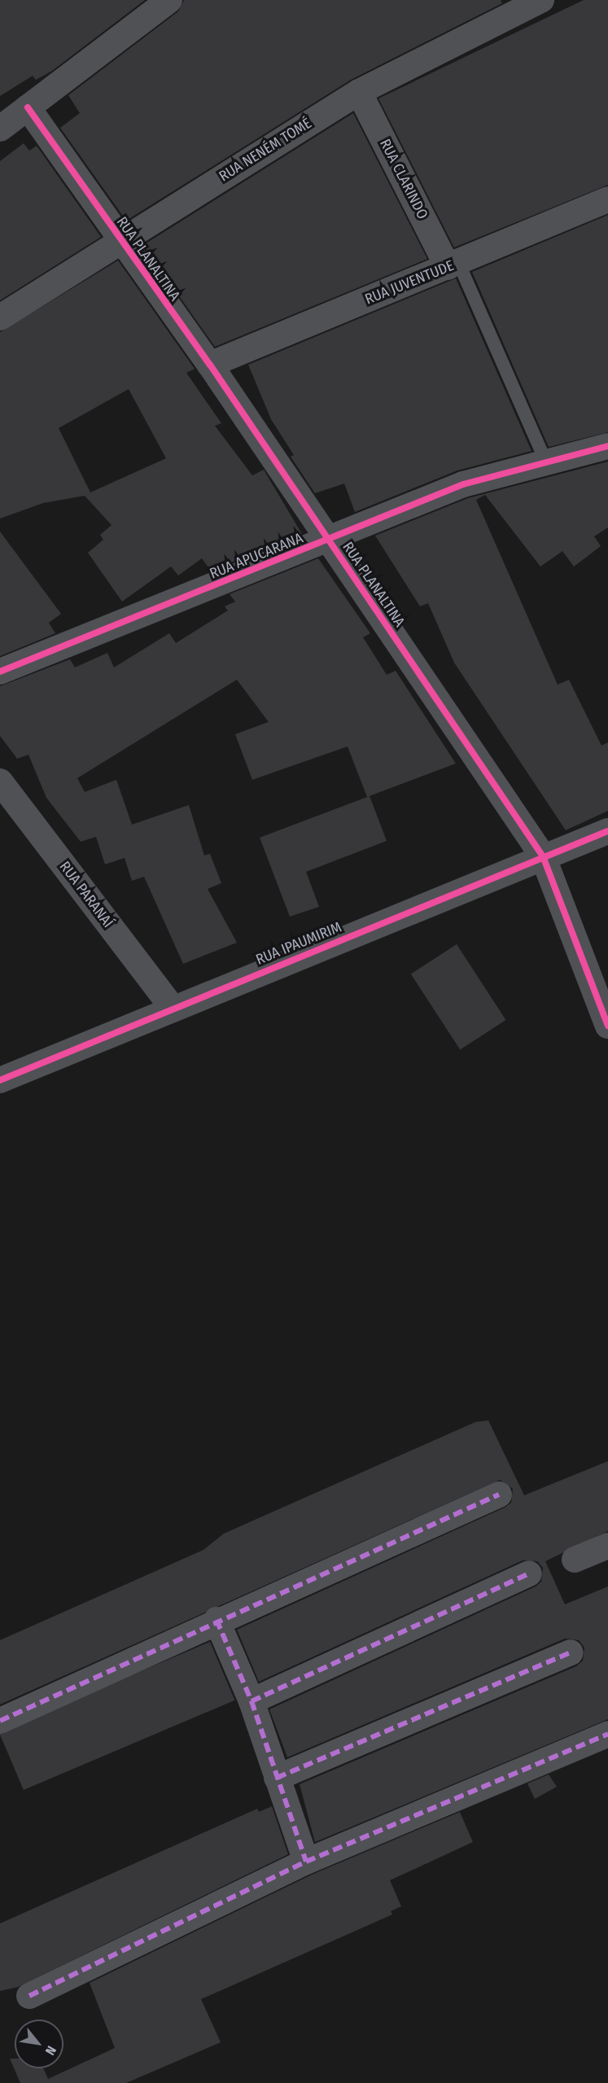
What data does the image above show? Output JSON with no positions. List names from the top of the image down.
{
  "streets": {
    "street": [
      "RUA NENÉM TOMÉ",
      "RUA CLARINDO",
      "RUA PLANALTINA",
      "RUA JUVENTUDE",
      "RUA APUCARANA",
      "RUA PARANAÍ",
      "RUA IPAUMIRIM"
    ]
  },
  "crossings": [
    ["RUA NENÉM TOMÉ", "RUA CLARINDO"],
    ["RUA NENÉM TOMÉ", "RUA PLANALTINA"],
    ["RUA CLARINDO", "RUA JUVENTUDE"],
    ["RUA PLANALTINA", "RUA JUVENTUDE"],
    ["RUA PLANALTINA", "RUA APUCARANA"],
    ["RUA PLANALTINA", "RUA IPAUMIRIM"],
    ["RUA PARANAÍ", "RUA IPAUMIRIM"]
  ],
  "north": "bottom right"
}
